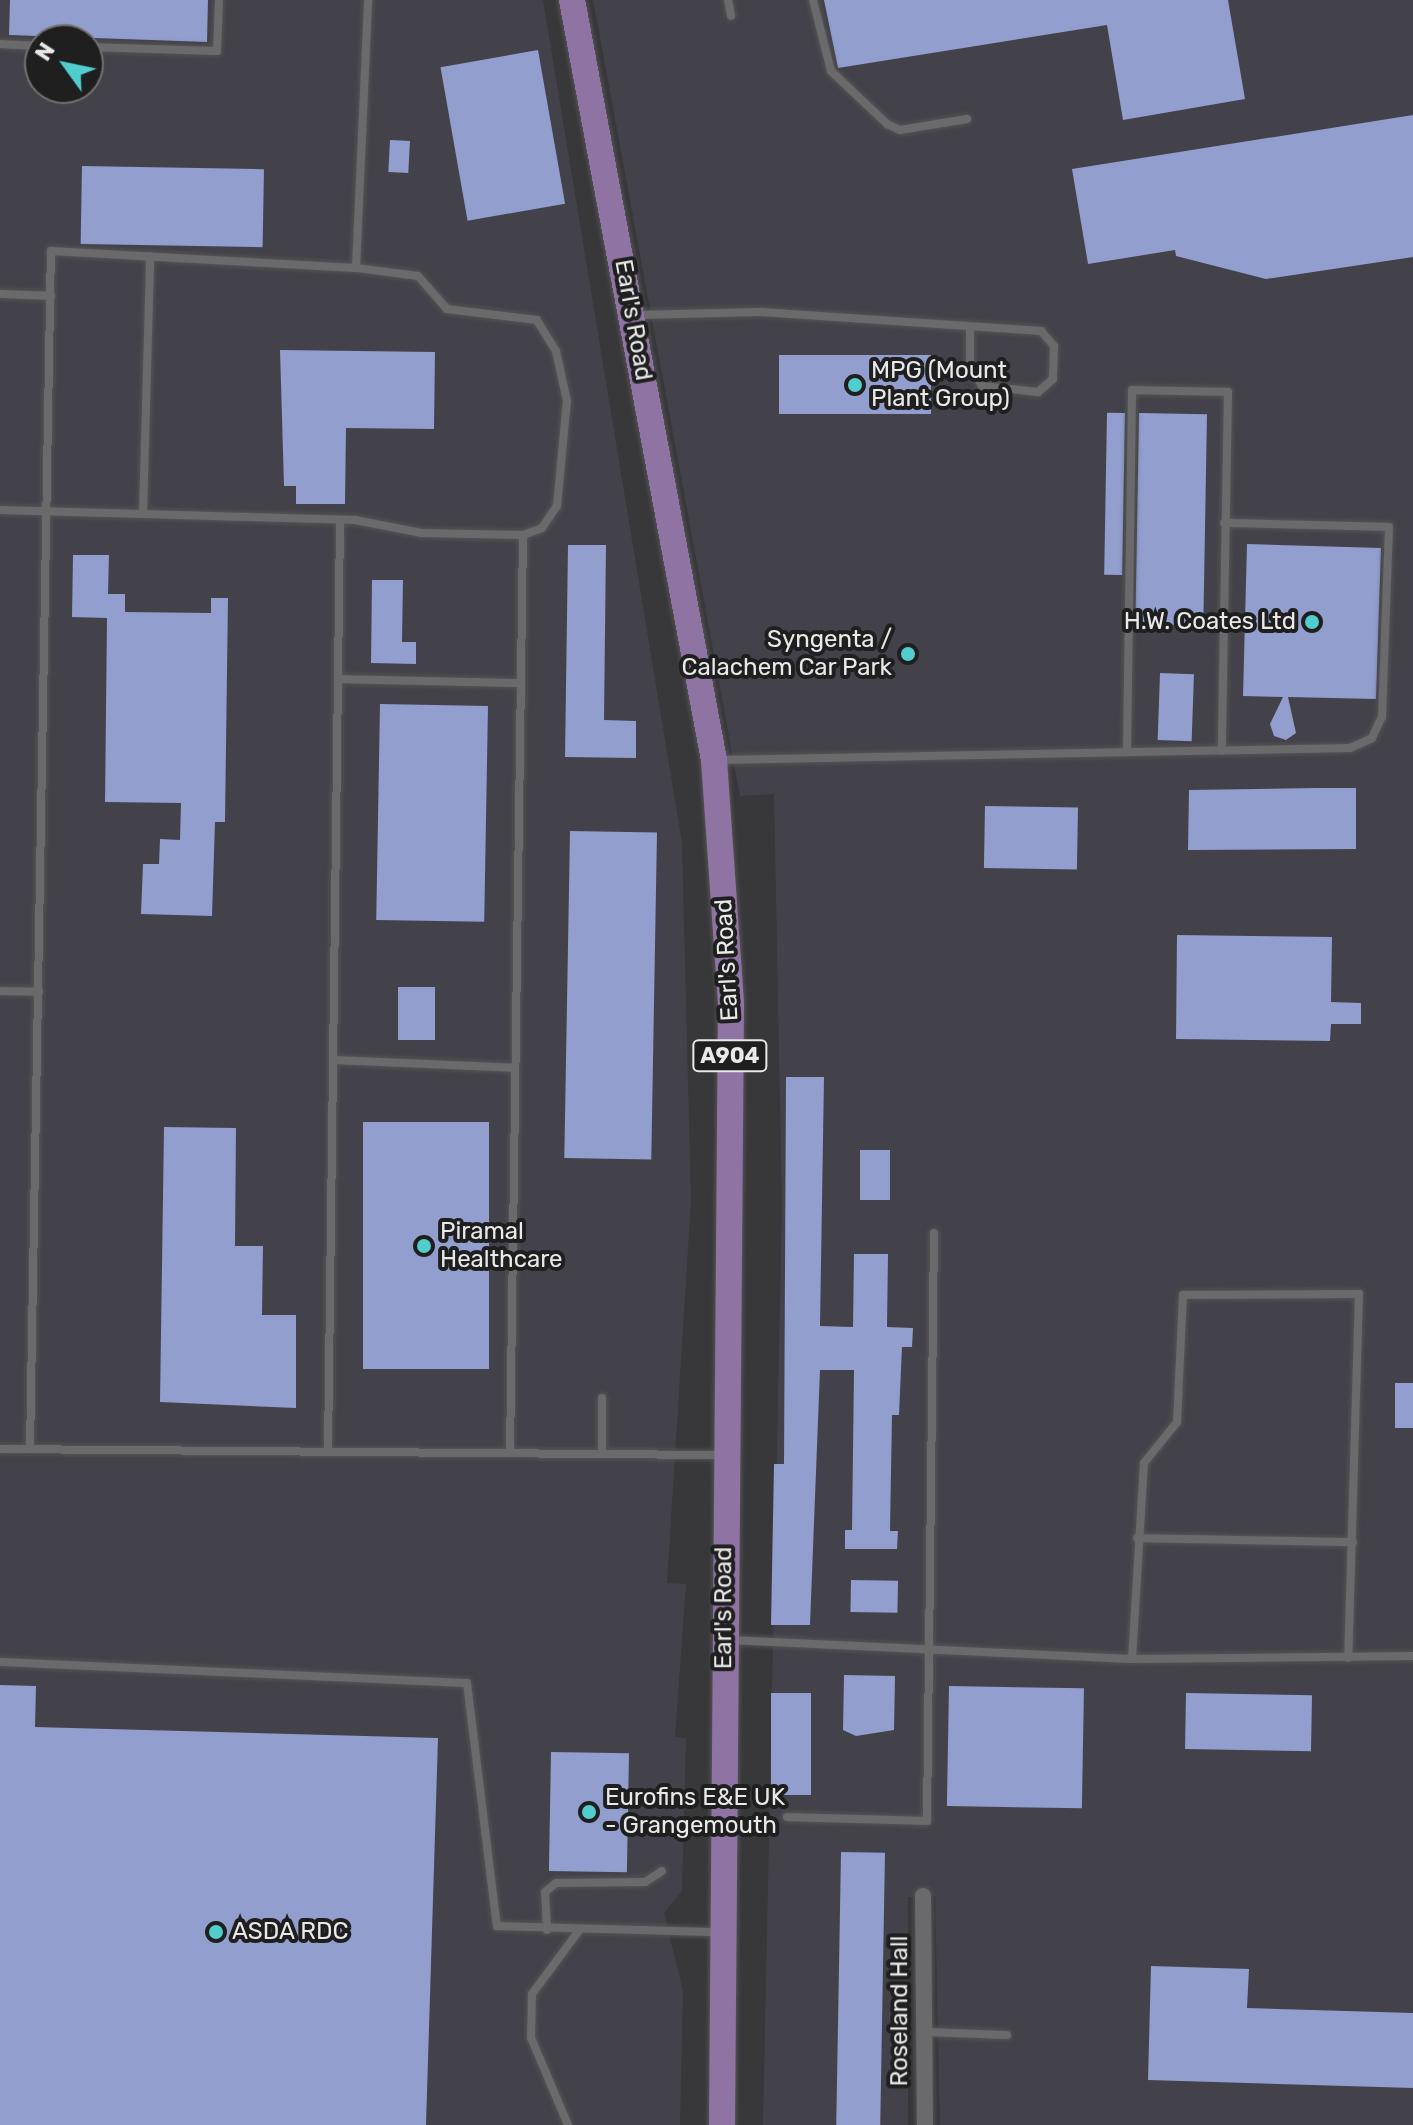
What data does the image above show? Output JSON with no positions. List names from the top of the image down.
{
  "streets": {
    "main road": ["Earl's Road", "A904"],
    "street": ["Roseland Hall"]
  },
  "places": [
    "MPG (Mount Plant Group)",
    "H.W. Coates Ltd",
    "Syngenta / Calachem Car Park",
    "Piramal Healthcare",
    "Eurofins E&E UK - Grangemouth",
    "ASDA RDC"
  ],
  "north": "top left"
}
